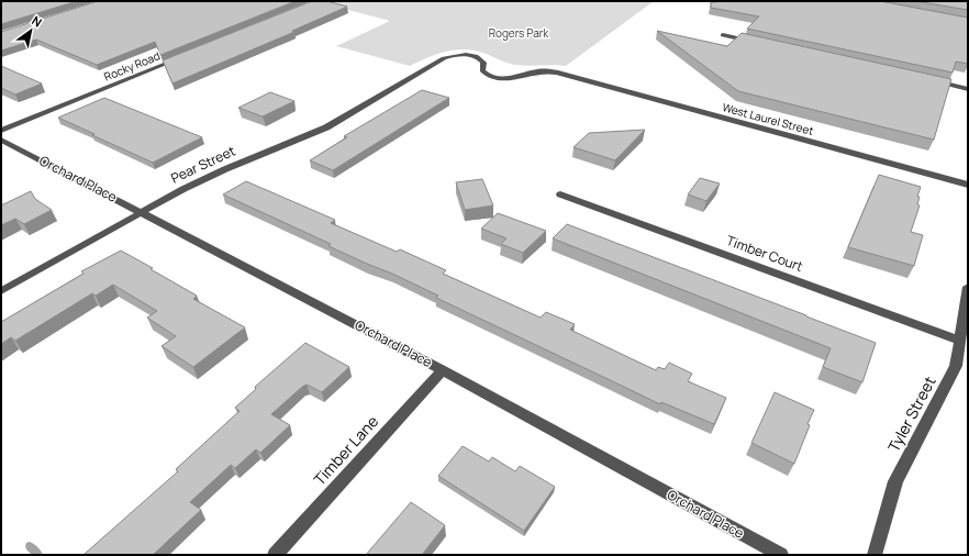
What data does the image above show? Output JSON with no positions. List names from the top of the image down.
{
  "streets": {
    "street": [
      "Rocky Road",
      "West Laurel Street",
      "Pear Street",
      "Orchard Place",
      "Timber Court",
      "Tyler Street",
      "Timber Lane"
    ]
  },
  "crossings": [
    ["West Laurel Street", "Pear Street"],
    ["Pear Street", "Orchard Place"],
    ["Orchard Place", "Timber Lane"],
    ["Timber Court", "Tyler Street"]
  ],
  "parks": ["Rogers Park"],
  "north": "top right"
}
